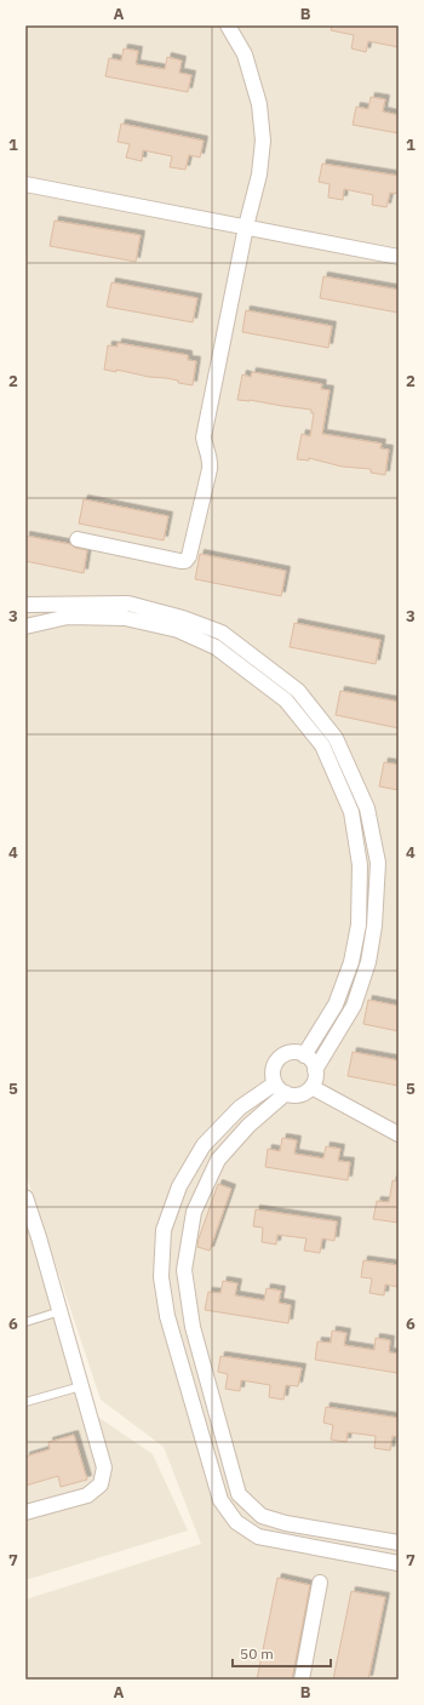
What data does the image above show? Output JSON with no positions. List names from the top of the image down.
{
  "scale_bar": "50 m",
  "grid": {
    "columns": ["A", "B"],
    "rows": [
      "1",
      "2",
      "3",
      "4",
      "5",
      "6",
      "7"
    ]
  }
}
